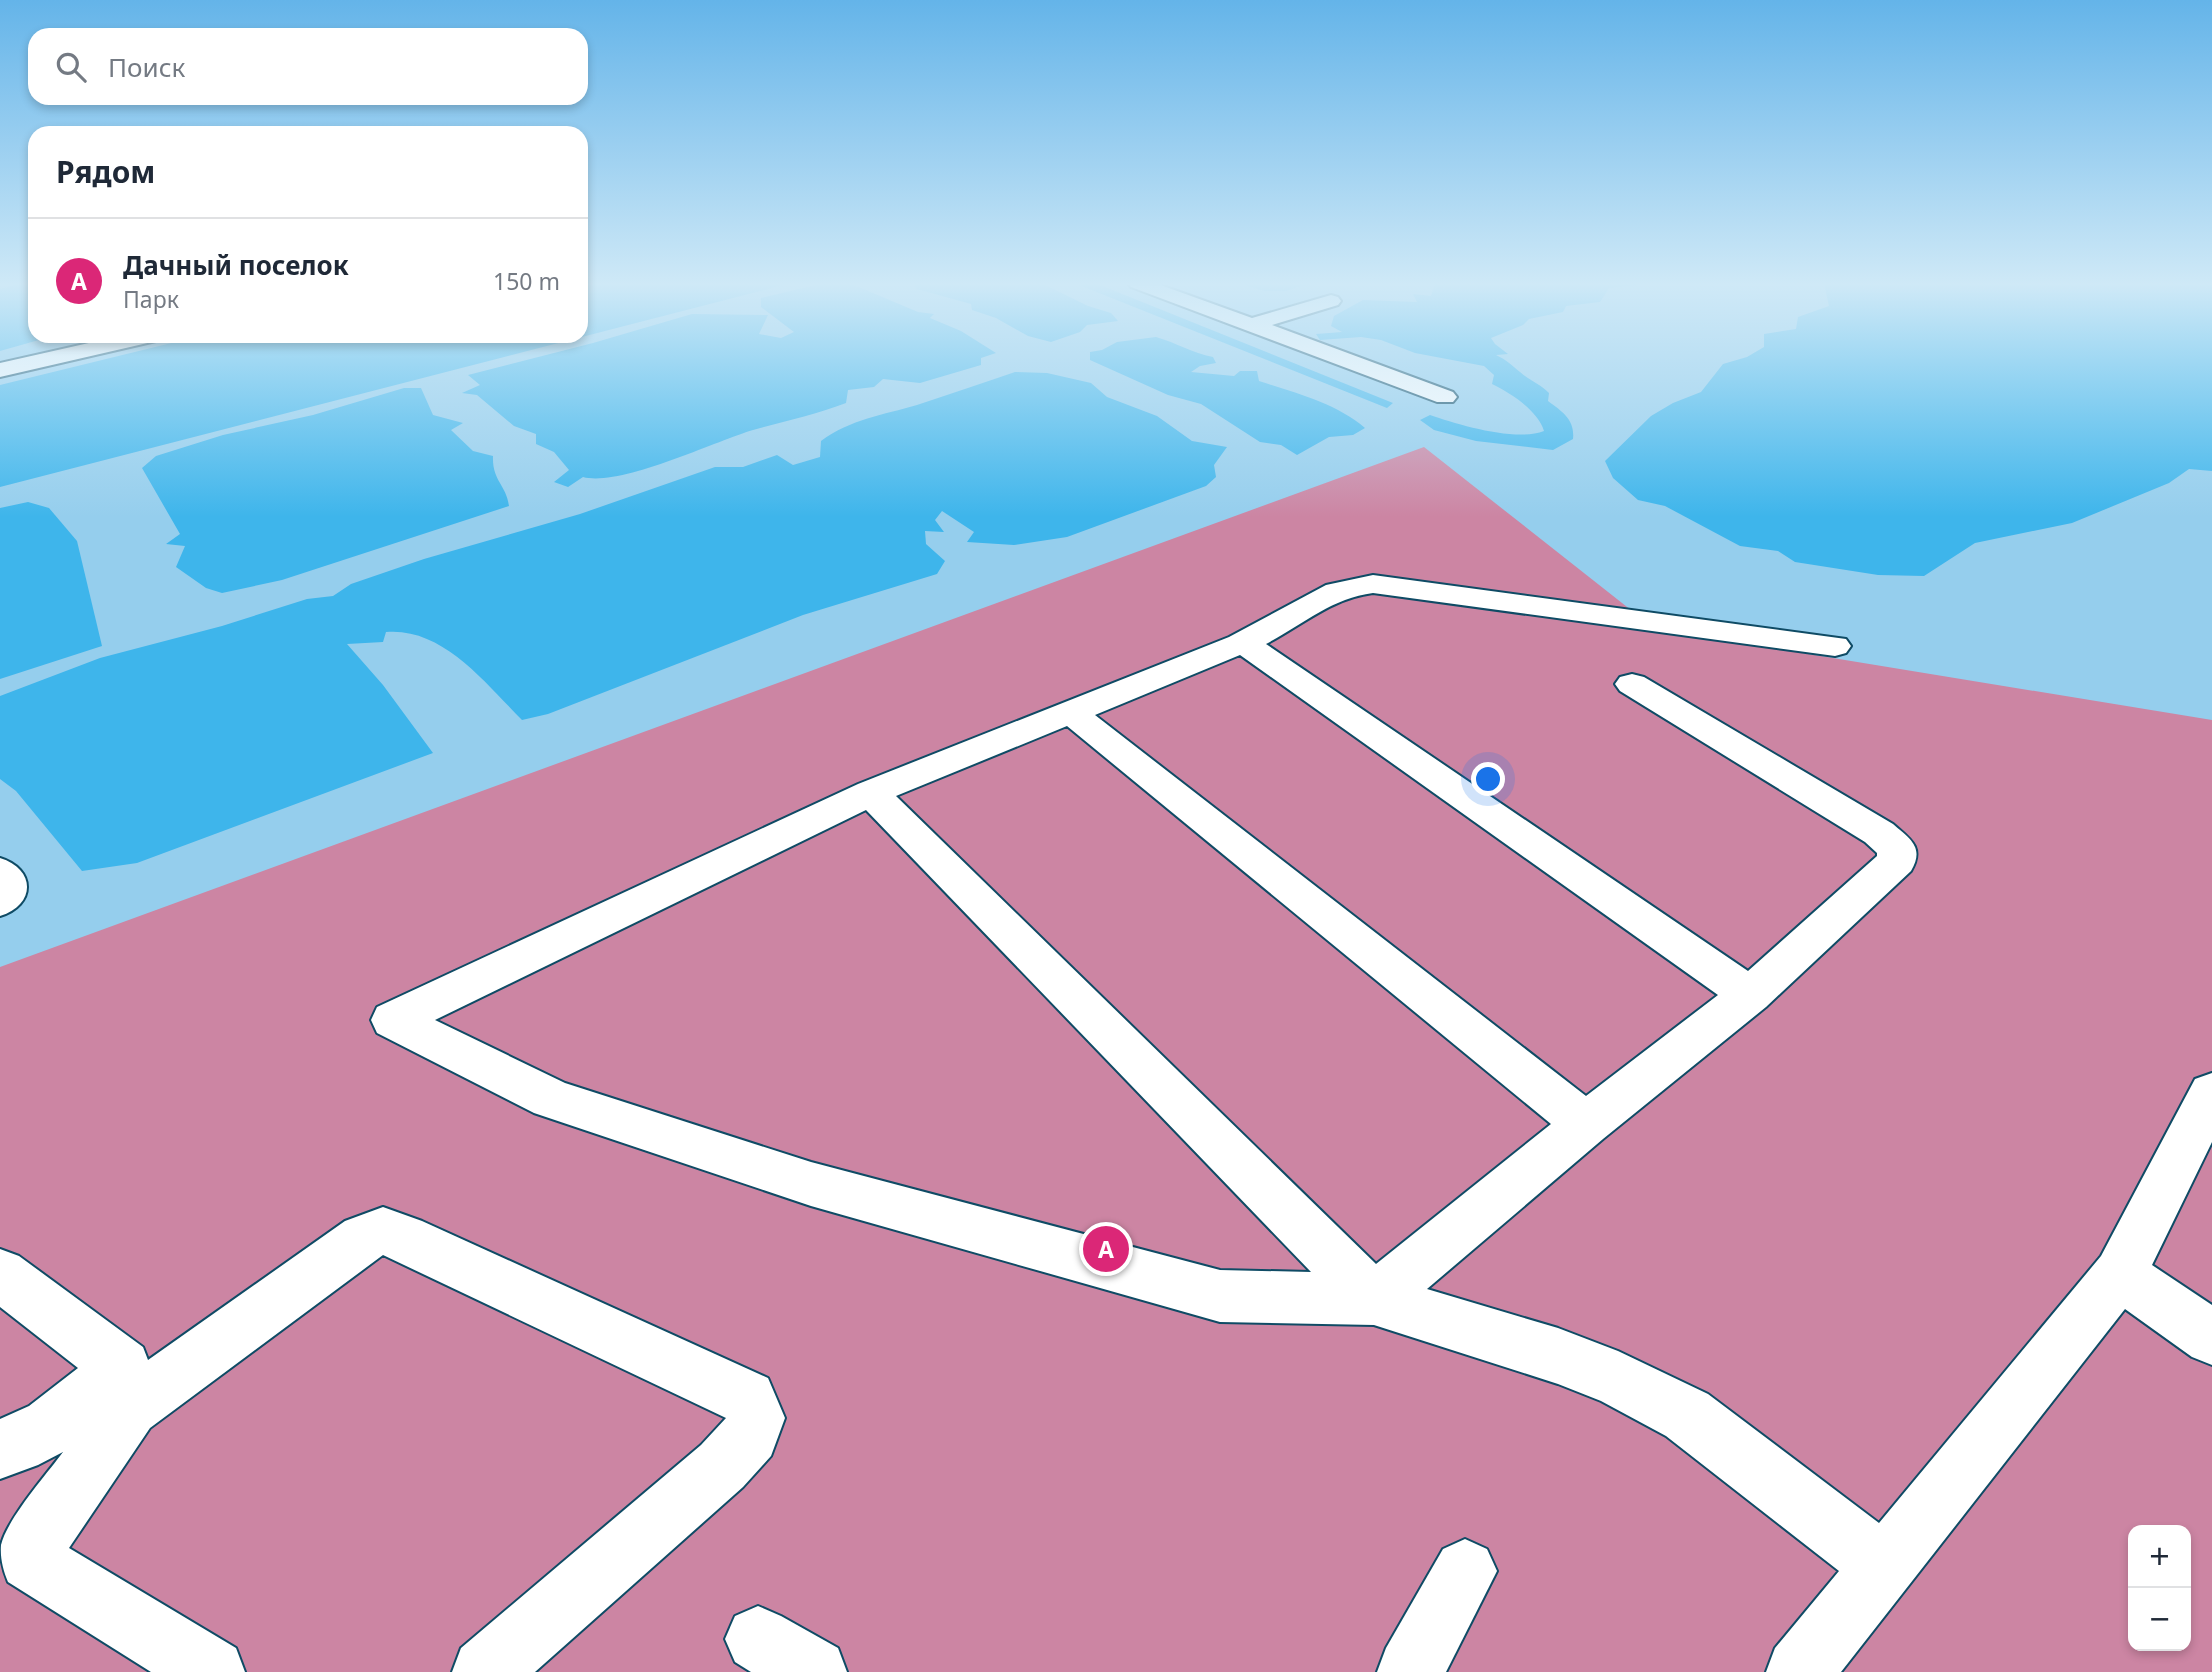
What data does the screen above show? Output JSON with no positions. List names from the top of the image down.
{
  "page": {
    "search": "Поиск",
    "heading": "Рядом",
    "list": [
      {
        "mark": "A",
        "name": "Дачный поселок",
        "note": "Парк",
        "value": "150 m"
      }
    ],
    "pins": "A",
    "map_buttons": ["+", "−"]
  }
}
